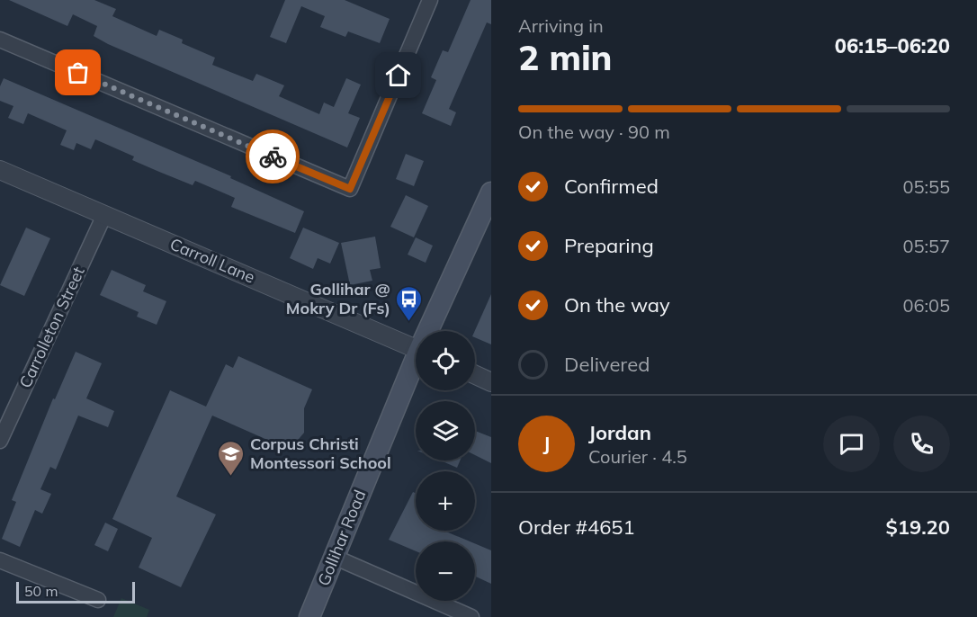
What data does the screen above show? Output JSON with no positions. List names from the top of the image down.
{
  "streets": {
    "main road": ["Gollihar Road"],
    "street": ["Carroll Lane", "Carrolleton Street"]
  },
  "crossings": [
    ["Carroll Lane", "Carrolleton Street"]
  ],
  "places": {
    "bus stop": ["Gollihar @ Mokry Dr (Fs)"],
    "school or university": ["Corpus Christi Montessori School"]
  },
  "scale_bar": "50 m",
  "page": {
    "heading": ["2 min", "Arriving in", "06:15–06:20"],
    "panel": [
      "Jordan",
      "Courier · 4.5",
      "Order #4651",
      "$19.20"
    ],
    "bar": "On the way · 90 m",
    "list": [
      ["Confirmed", "05:55"],
      ["Preparing", "05:57"],
      ["On the way", "06:05"],
      "Delivered"
    ],
    "map_buttons": ["+", "−"],
    "round": "J",
    "scale": "50 m"
  }
}
